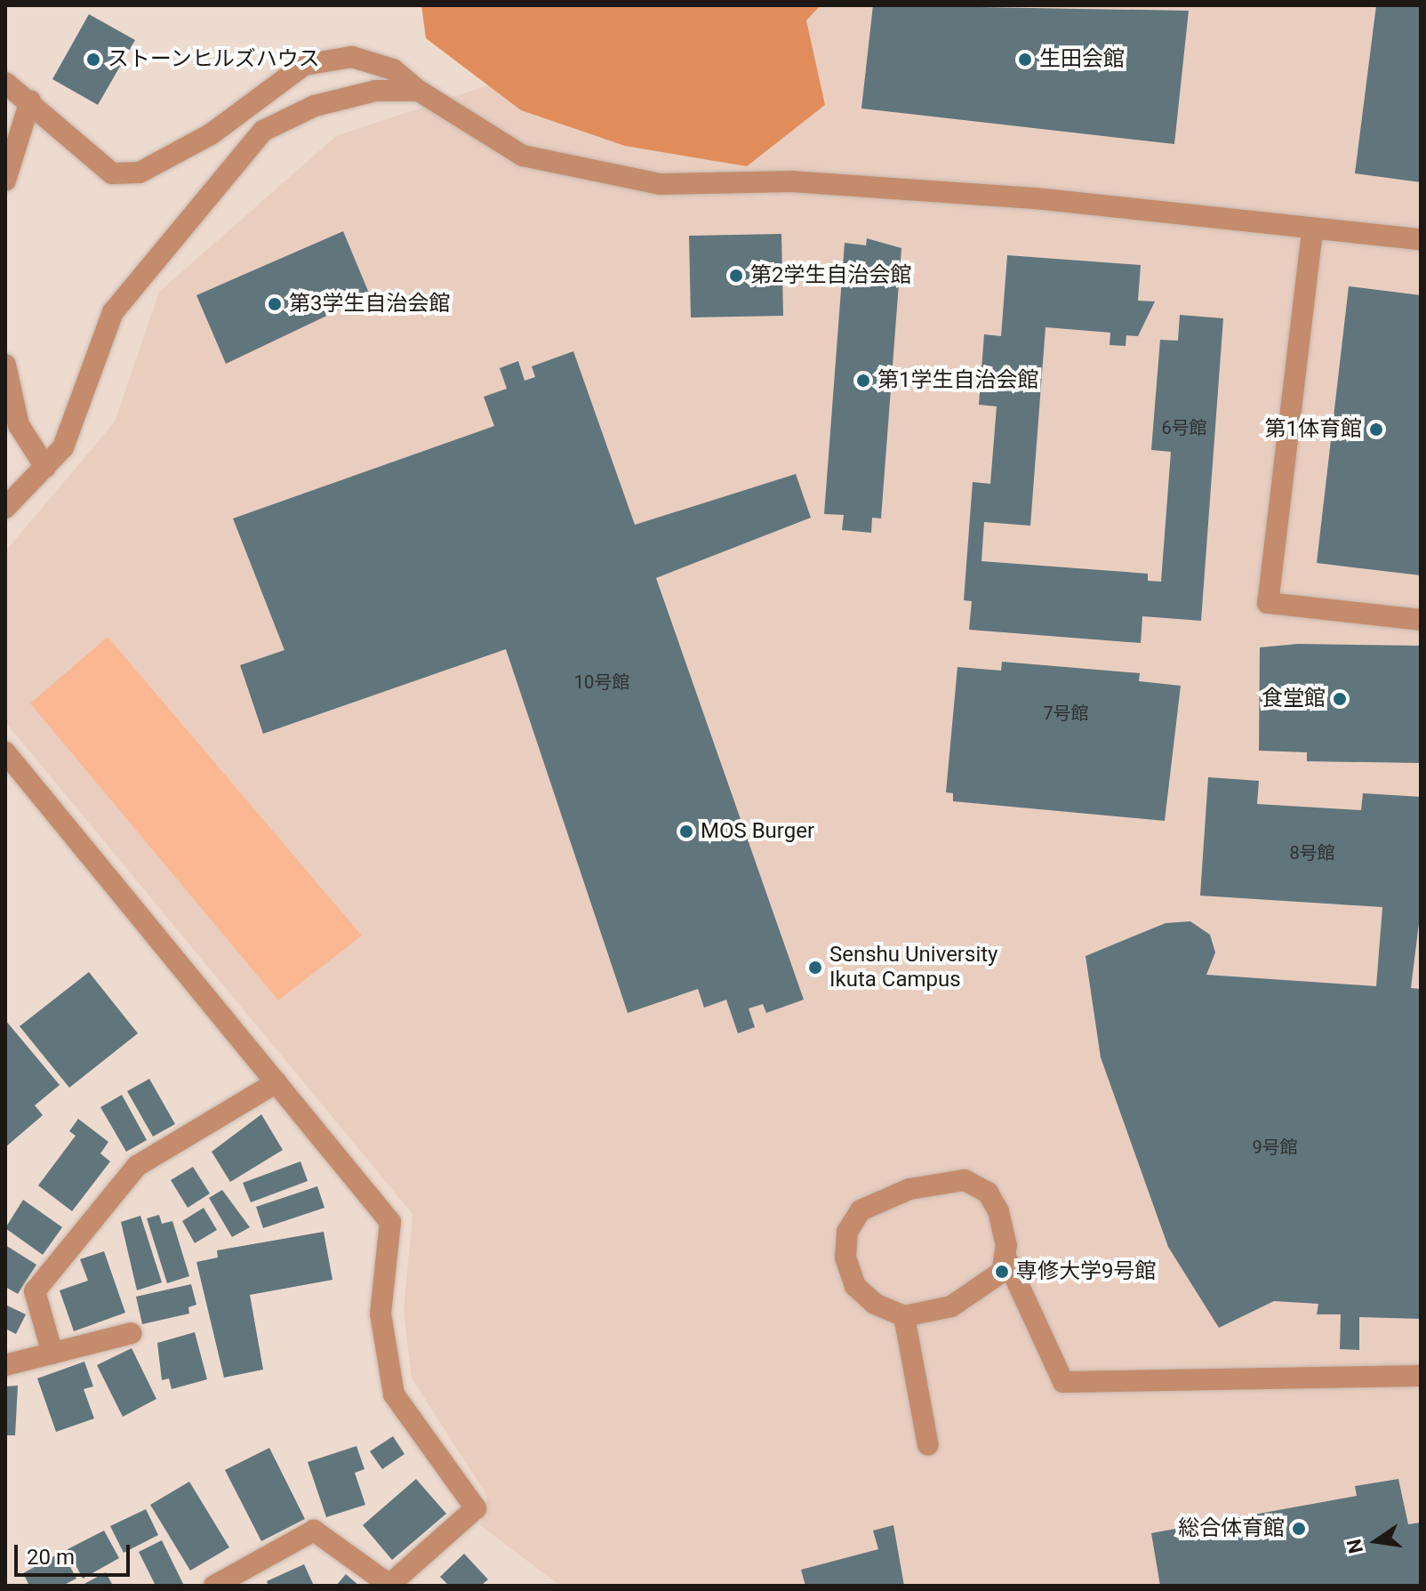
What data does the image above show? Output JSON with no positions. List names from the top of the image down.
{
  "places": [
    "ストーンヒルズハウス",
    "生田会館",
    "第2学生自治会館",
    "第3学生自治会館",
    "第1学生自治会館",
    "第1体育館",
    "食堂館",
    "MOS Burger",
    "Senshu University Ikuta Campus",
    "専修大学9号館",
    "総合体育館"
  ],
  "house_numbers": [
    "6号館",
    "10号館",
    "7号館",
    "8号館",
    "9号館"
  ],
  "scale_bar": "20 m",
  "north": "left"
}
